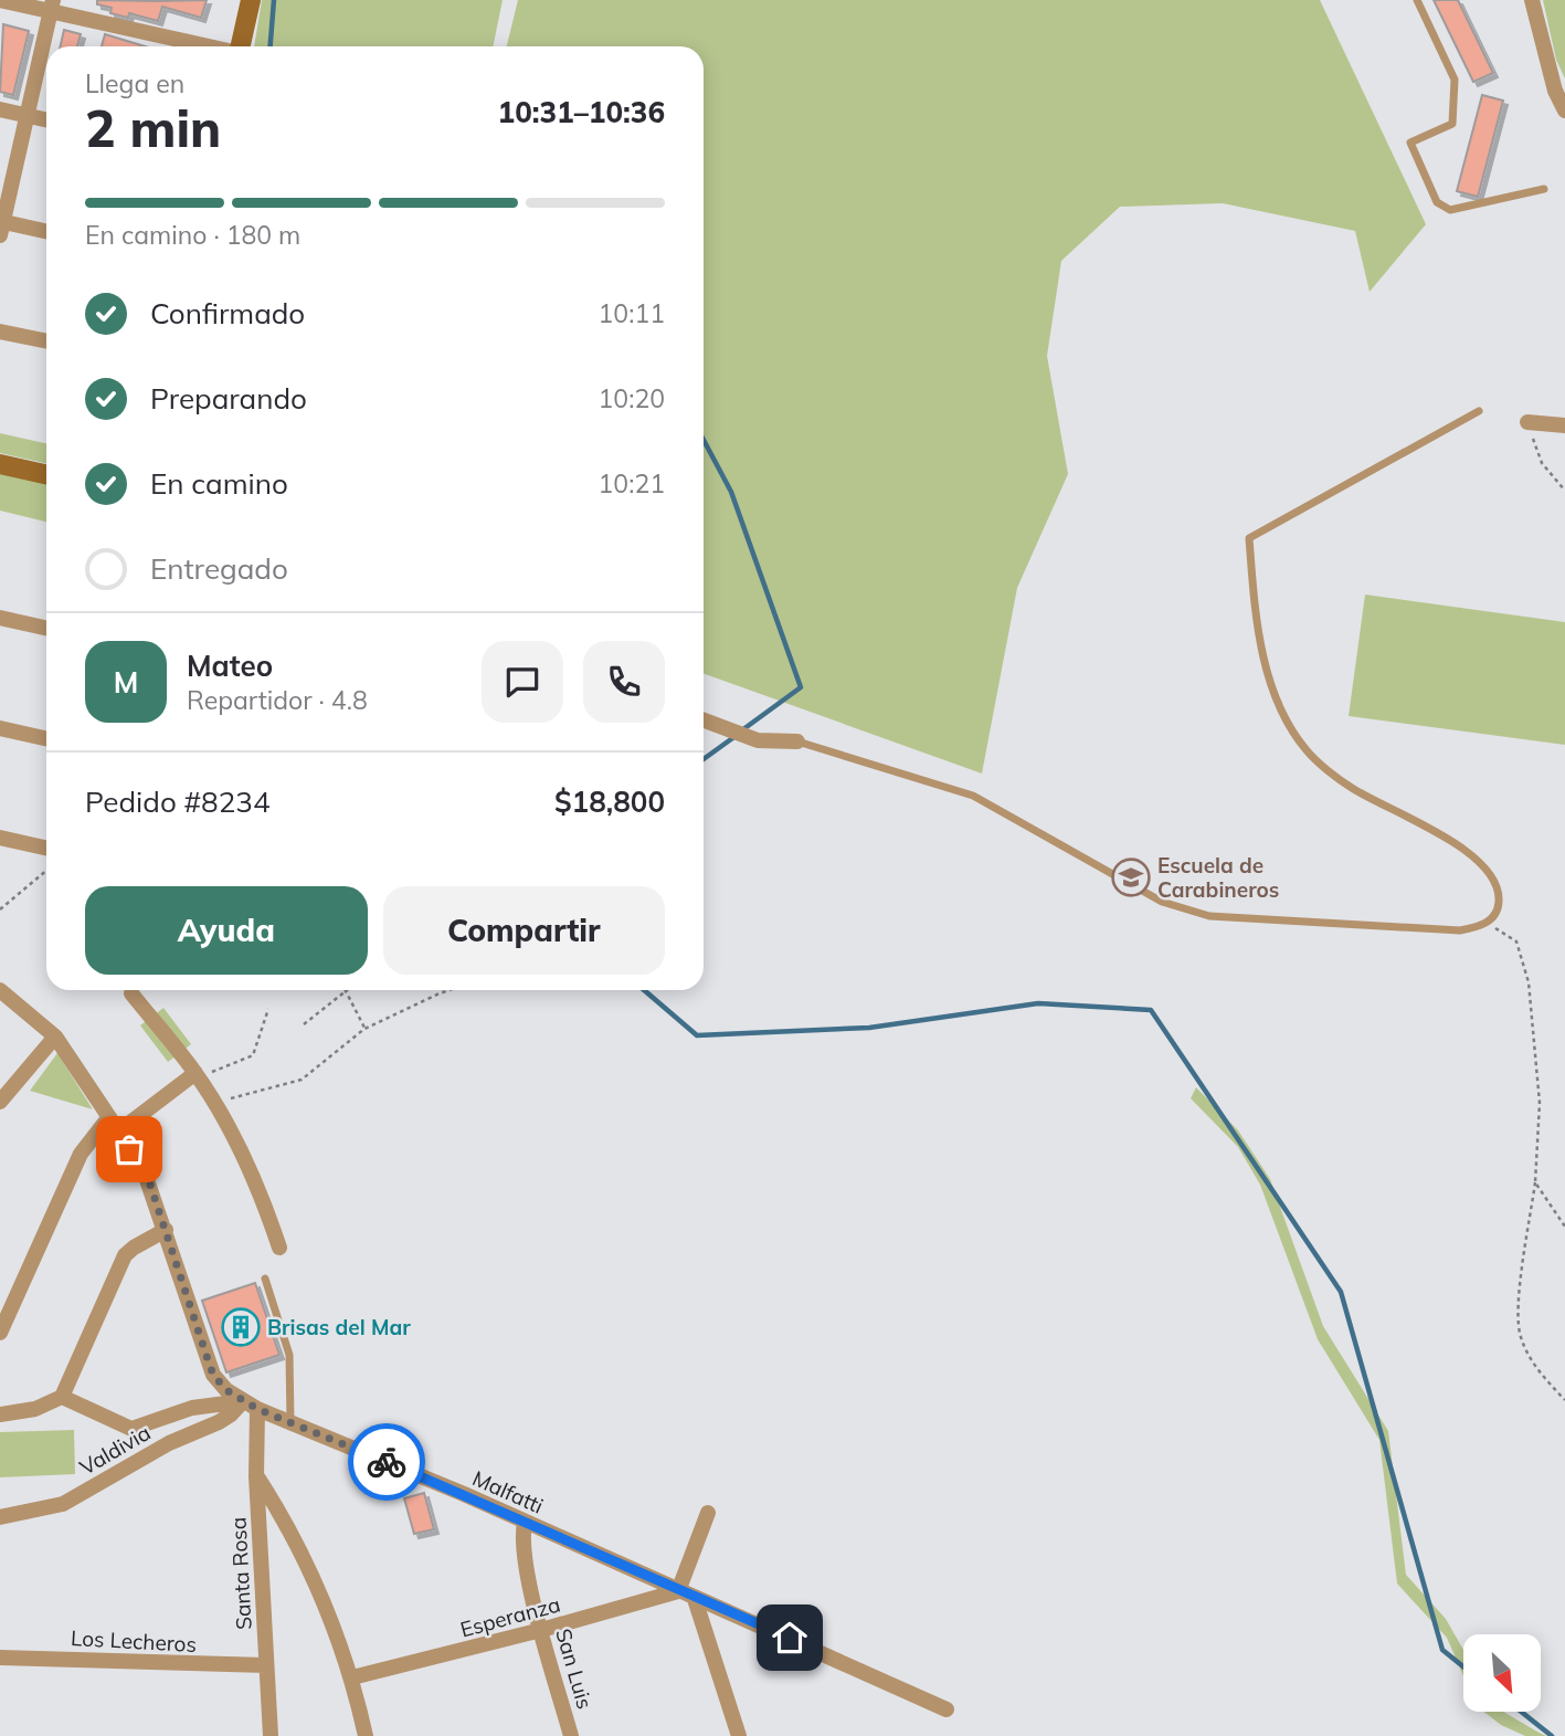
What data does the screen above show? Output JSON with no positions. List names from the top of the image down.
{
  "streets": {
    "street": [
      "Valdivia",
      "Malfatti",
      "Santa Rosa",
      "Esperanza",
      "Los Lecheros",
      "San Luis"
    ]
  },
  "crossings": [
    ["Valdivia", "Malfatti"],
    ["Valdivia", "Santa Rosa"],
    ["Malfatti", "Santa Rosa"],
    ["Malfatti", "Esperanza"],
    ["Malfatti", "San Luis"],
    ["Santa Rosa", "Los Lecheros"],
    ["Esperanza", "San Luis"]
  ],
  "places": {
    "school or university": ["Escuela de Carabineros"],
    "building": ["Brisas del Mar"]
  },
  "north": "bottom right",
  "page": {
    "heading": ["2 min", "Llega en", "10:31–10:36"],
    "panel": [
      "Mateo",
      "Repartidor · 4.8",
      "Pedido #8234",
      "$18,800"
    ],
    "bar": "En camino · 180 m",
    "list": [
      ["Confirmado", "10:11"],
      ["Preparando", "10:20"],
      ["En camino", "10:21"],
      "Entregado"
    ],
    "round": "M",
    "buttons": ["Ayuda", "Compartir"]
  }
}
